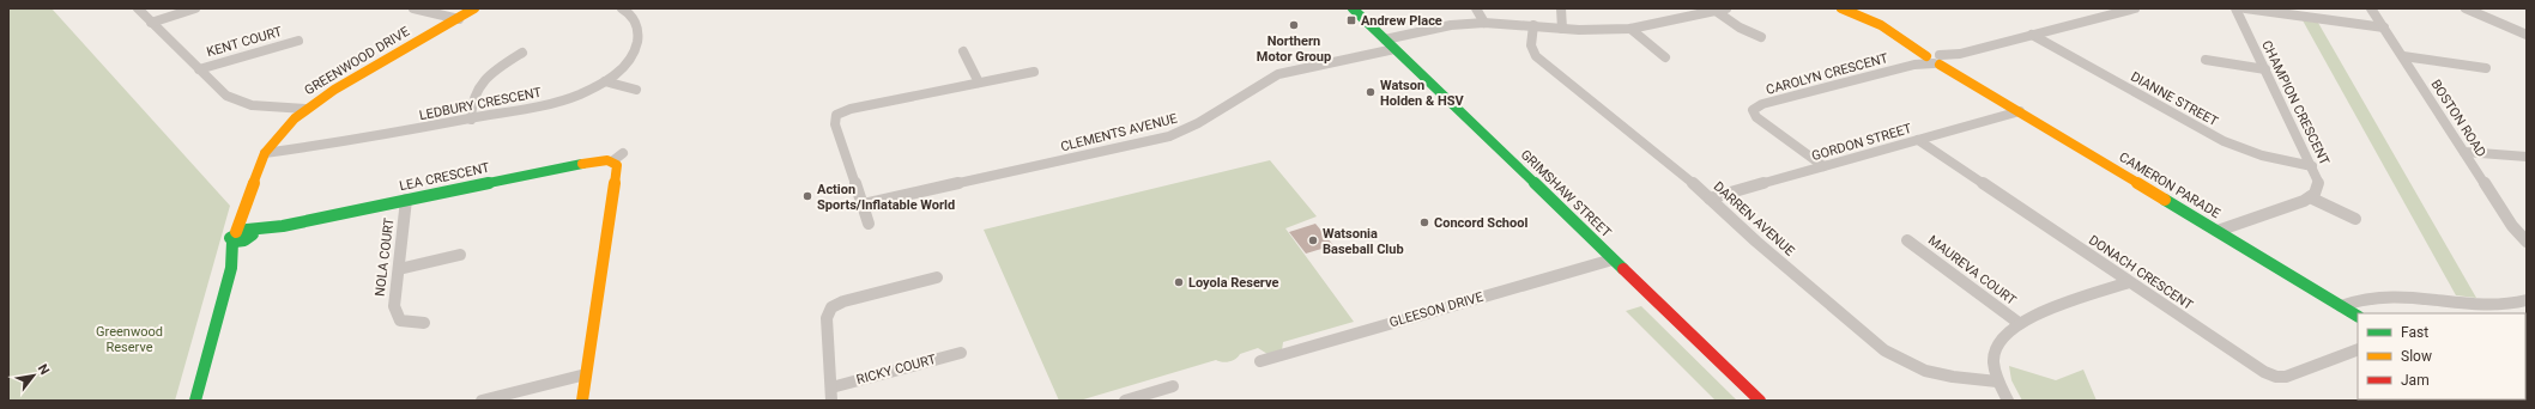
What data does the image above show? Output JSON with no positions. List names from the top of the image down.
{
  "streets": {
    "street": [
      "KENT COURT",
      "GREENWOOD DRIVE",
      "CAROLYN CRESCENT",
      "DIANNE STREET",
      "CHAMPION CRESCENT",
      "LEDBURY CRESCENT",
      "BOSTON ROAD",
      "CLEMENTS AVENUE",
      "GORDON STREET",
      "LEA CRESCENT",
      "CAMERON PARADE",
      "GRIMSHAW STREET",
      "DARREN AVENUE",
      "NOLA COURT",
      "MAUREVA COURT",
      "DONACH CRESCENT",
      "GLEESON DRIVE",
      "RICKY COURT"
    ]
  },
  "crossings": [
    ["GREENWOOD DRIVE", "LEDBURY CRESCENT"],
    ["GREENWOOD DRIVE", "LEA CRESCENT"],
    ["CAROLYN CRESCENT", "DIANNE STREET"],
    ["CAROLYN CRESCENT", "GORDON STREET"],
    ["CAROLYN CRESCENT", "CAMERON PARADE"],
    ["DIANNE STREET", "CHAMPION CRESCENT"],
    ["CLEMENTS AVENUE", "GRIMSHAW STREET"],
    ["GORDON STREET", "CAMERON PARADE"],
    ["GORDON STREET", "DARREN AVENUE"],
    ["GORDON STREET", "DONACH CRESCENT"],
    ["LEA CRESCENT", "NOLA COURT"],
    ["GRIMSHAW STREET", "GLEESON DRIVE"]
  ],
  "parks": ["Greenwood Reserve"],
  "places": {
    "transit": ["Andrew Place"],
    "other": [
      "Northern Motor Group",
      "Watson Holden & HSV",
      "Action Sports/Inflatable World",
      "Concord School",
      "Watsonia Baseball Club",
      "Loyola Reserve"
    ]
  },
  "legend": ["Fast", "Slow", "Jam"],
  "north": "top right"
}
